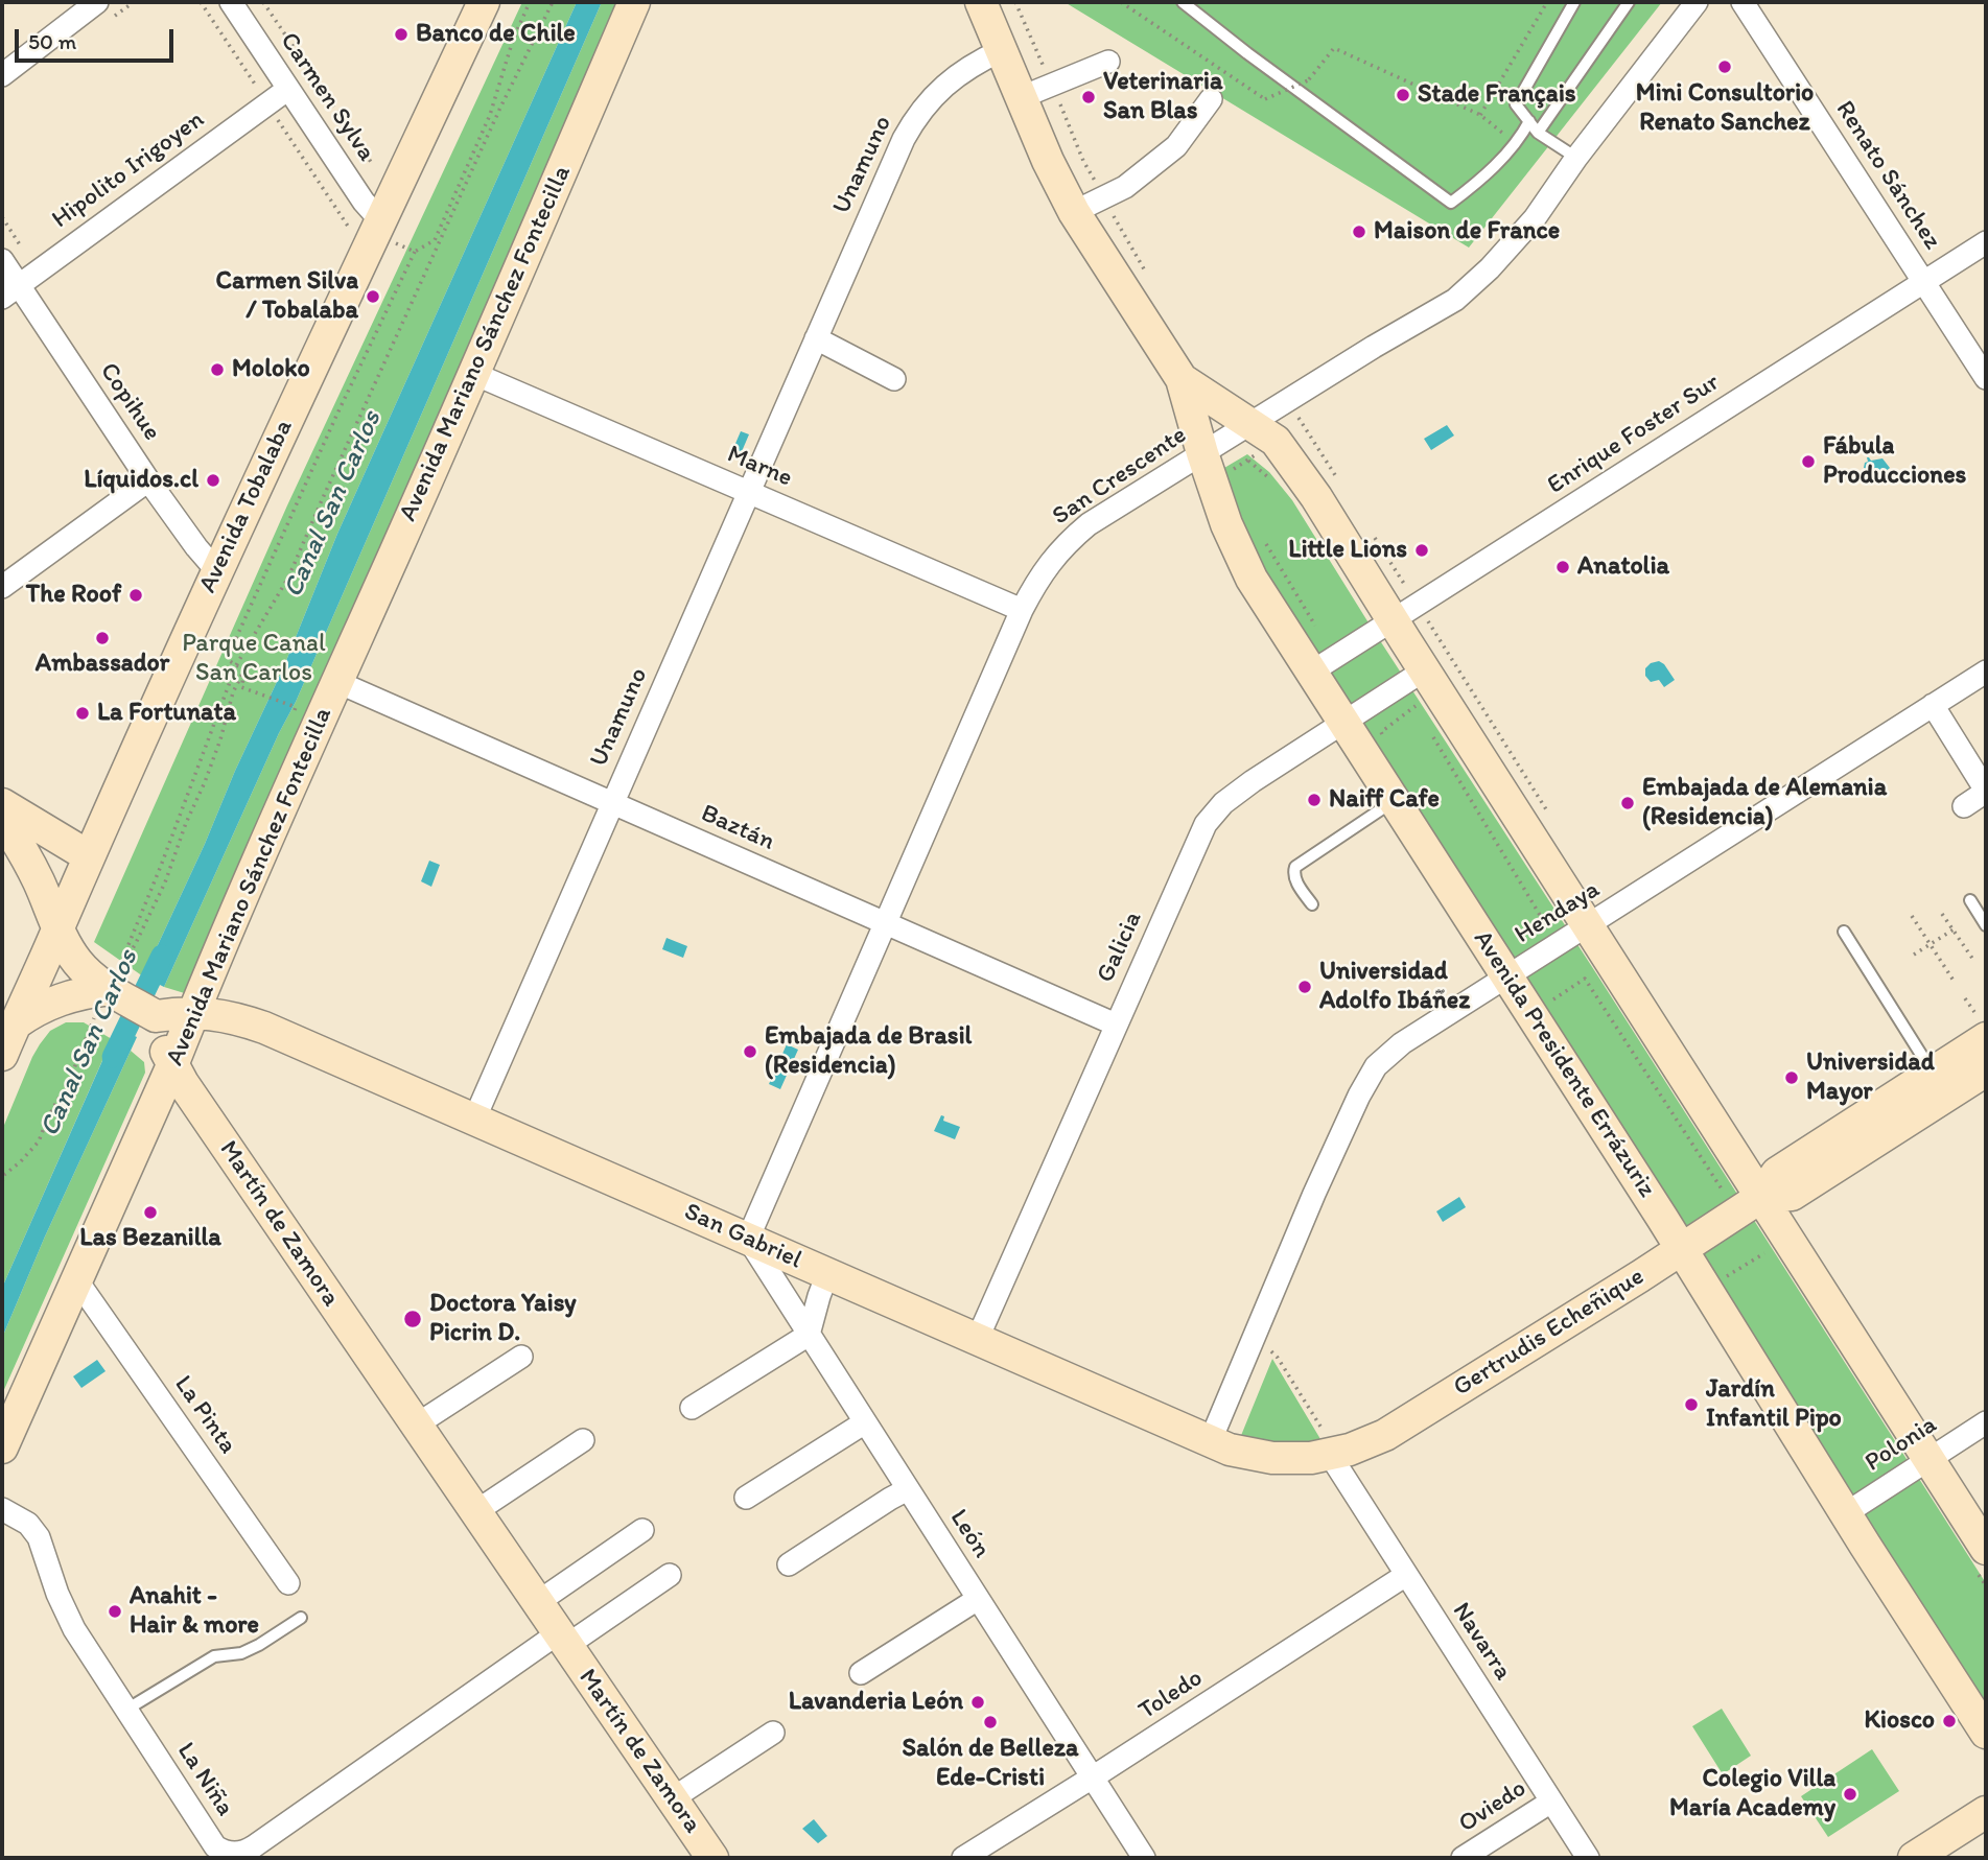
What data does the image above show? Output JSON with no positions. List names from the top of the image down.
{
  "streets": {
    "street": [
      "Carmen Sylva",
      "Unamuno",
      "Hipolito Irigoyen",
      "Renato Sánchez",
      "Avenida Mariano Sánchez Fontecilla",
      "Copihue",
      "Enrique Foster Sur",
      "Marne",
      "San Crescente",
      "Avenida Tobalaba",
      "Baztán",
      "Hendaya",
      "Galicia",
      "Avenida Presidente Errázuriz",
      "Martín de Zamora",
      "San Gabriel",
      "Gertrudis Echeñique",
      "La Pinta",
      "Polonia",
      "León",
      "Navarra",
      "Toledo",
      "La Niña",
      "Oviedo"
    ]
  },
  "crossings": [
    ["Carmen Sylva", "Hipolito Irigoyen"],
    ["Carmen Sylva", "Avenida Tobalaba"],
    ["Unamuno", "Marne"],
    ["Unamuno", "Baztán"],
    ["Unamuno", "Avenida Presidente Errázuriz"],
    ["Unamuno", "San Gabriel"],
    ["Hipolito Irigoyen", "Copihue"],
    ["Renato Sánchez", "Enrique Foster Sur"],
    ["Avenida Mariano Sánchez Fontecilla", "Marne"],
    ["Avenida Mariano Sánchez Fontecilla", "Baztán"],
    ["Avenida Mariano Sánchez Fontecilla", "Martín de Zamora"],
    ["Avenida Mariano Sánchez Fontecilla", "San Gabriel"],
    ["Avenida Mariano Sánchez Fontecilla", "La Pinta"],
    ["Copihue", "Avenida Tobalaba"],
    ["Enrique Foster Sur", "Avenida Presidente Errázuriz"],
    ["Marne", "San Crescente"],
    ["San Crescente", "Baztán"],
    ["San Crescente", "Avenida Presidente Errázuriz"],
    ["San Crescente", "San Gabriel"],
    ["San Crescente", "León"],
    ["Avenida Tobalaba", "San Gabriel"],
    ["Baztán", "Galicia"],
    ["Hendaya", "Avenida Presidente Errázuriz"],
    ["Hendaya", "San Gabriel"],
    ["Galicia", "Avenida Presidente Errázuriz"],
    ["Galicia", "San Gabriel"],
    ["Avenida Presidente Errázuriz", "Gertrudis Echeñique"],
    ["Avenida Presidente Errázuriz", "Polonia"],
    ["Martín de Zamora", "San Gabriel"],
    ["Martín de Zamora", "La Niña"],
    ["San Gabriel", "Gertrudis Echeñique"],
    ["San Gabriel", "León"],
    ["San Gabriel", "Navarra"],
    ["Gertrudis Echeñique", "Navarra"],
    ["León", "Toledo"],
    ["Navarra", "Toledo"],
    ["Navarra", "Oviedo"]
  ],
  "water": ["Canal San Carlos"],
  "parks": ["Parque Canal San Carlos"],
  "places": [
    "Banco de Chile",
    "Mini Consultorio Renato Sanchez",
    "Stade Français",
    "Veterinaria San Blas",
    "Maison de France",
    "Carmen Silva / Tobalaba",
    "Moloko",
    "Fábula Producciones",
    "Líquidos.cl",
    "Little Lions",
    "Anatolia",
    "The Roof",
    "Ambassador",
    "La Fortunata",
    "Naiff Cafe",
    "Embajada de Alemania (Residencia)",
    "Universidad Adolfo Ibáñez",
    "Embajada de Brasil (Residencia)",
    "Universidad Mayor",
    "Las Bezanilla",
    "Doctora Yaisy Picrin D.",
    "Jardín Infantil Pipo",
    "Anahit - Hair & more",
    "Lavanderia León",
    "Kiosco",
    "Salón de Belleza Ede-Cristi",
    "Colegio Villa María Academy"
  ],
  "scale_bar": "50 m"
}
